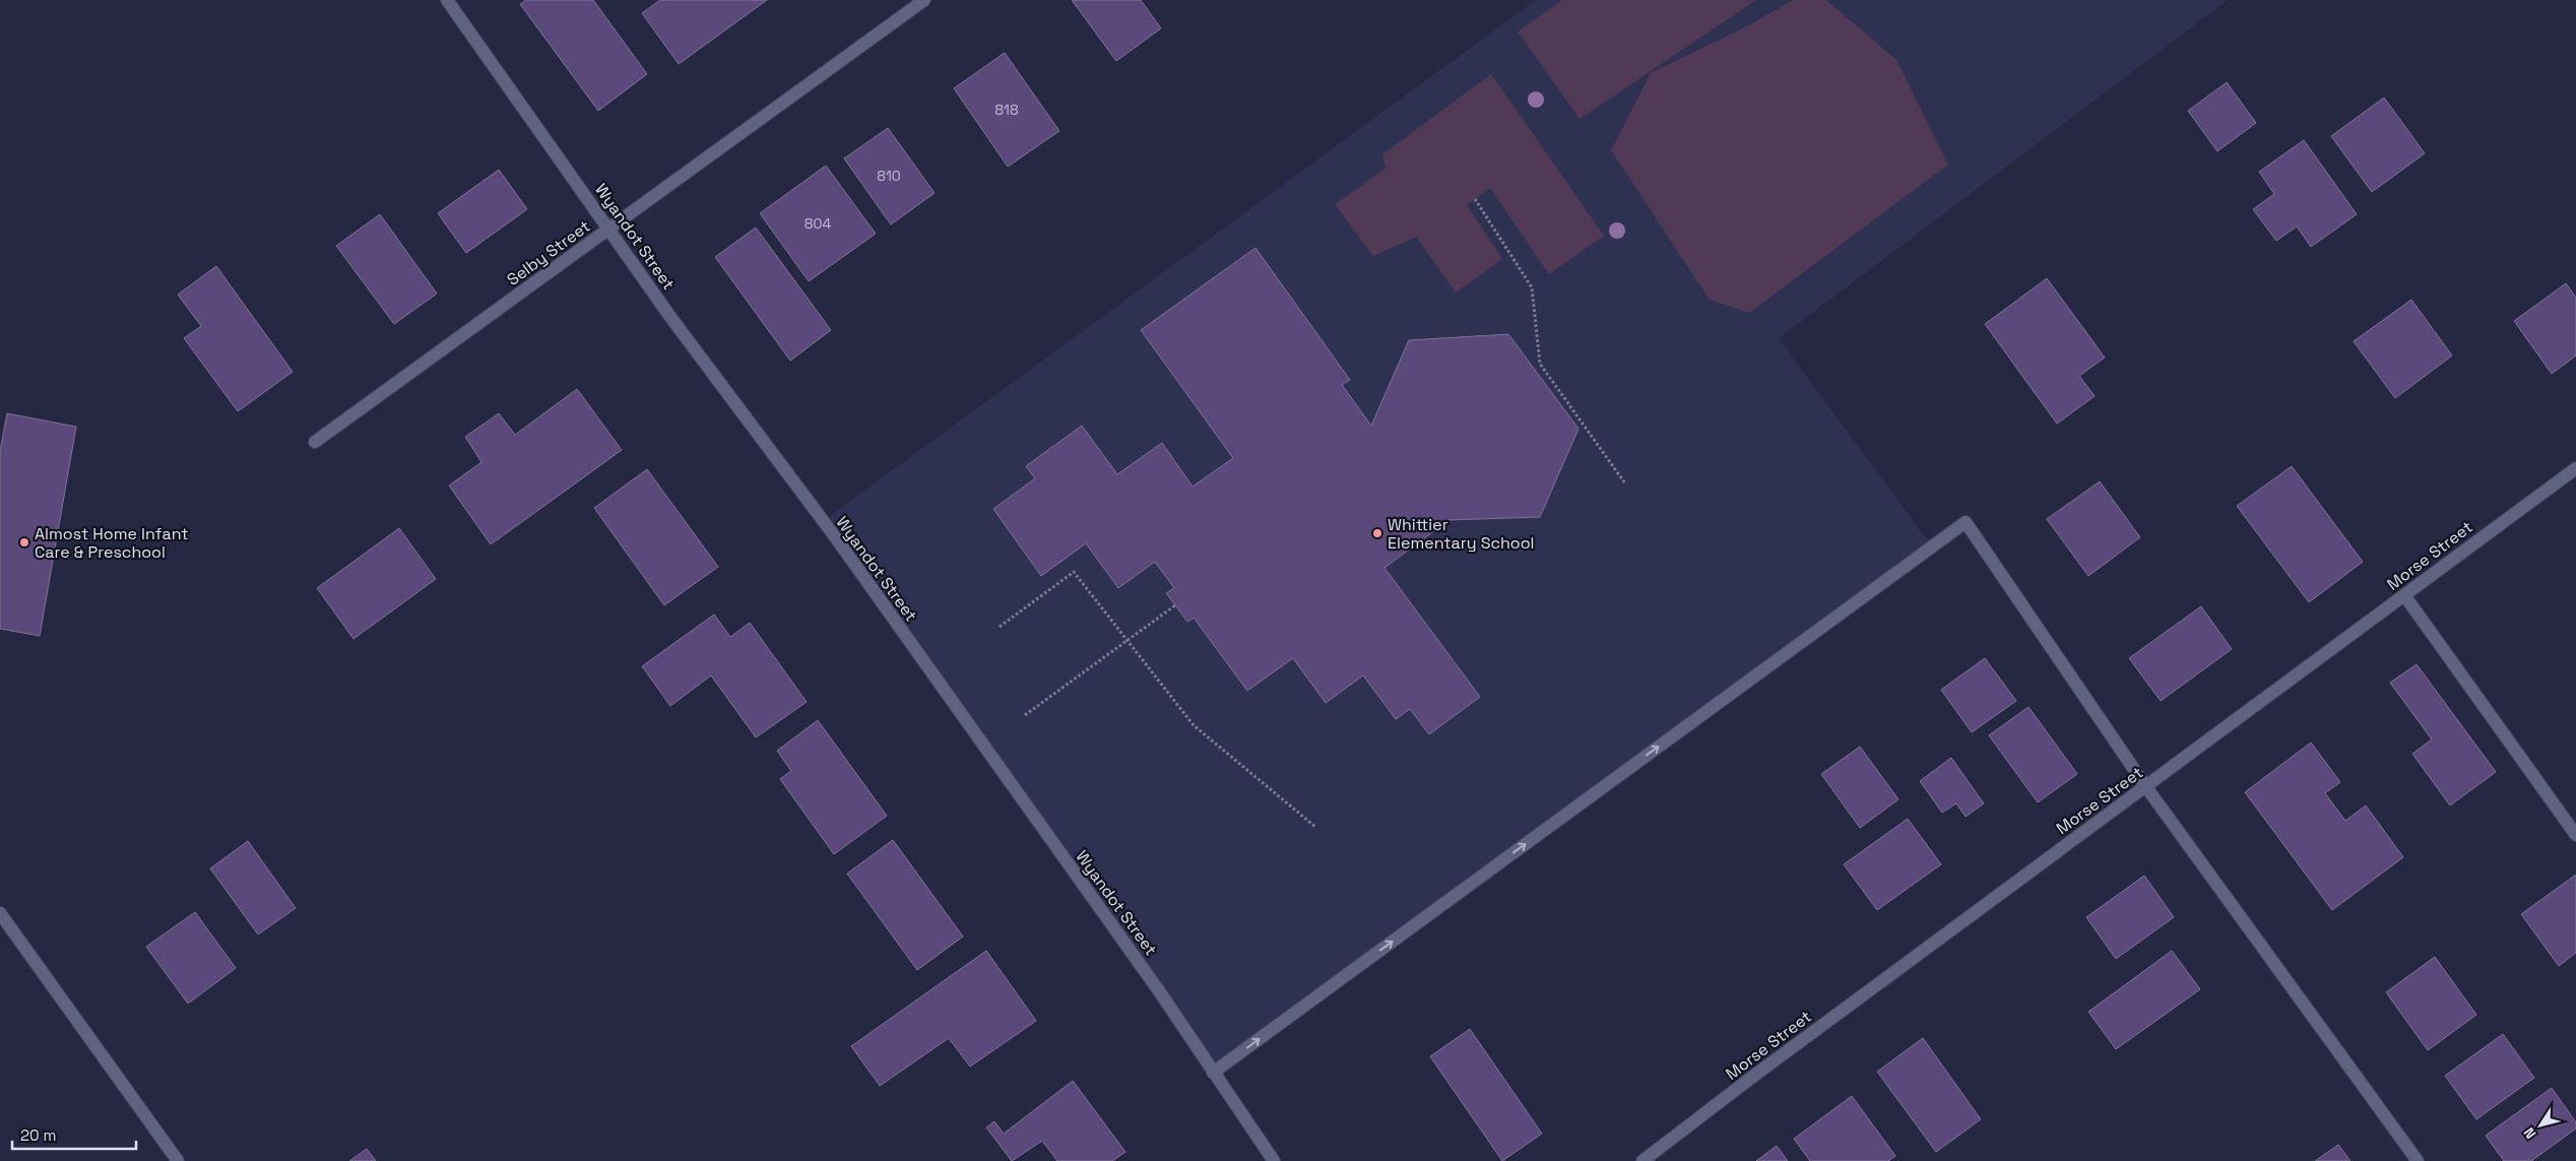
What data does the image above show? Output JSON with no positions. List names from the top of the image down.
{
  "streets": {
    "street": ["Wyandot Street", "Selby Street", "Morse Street"]
  },
  "crossings": [
    ["Wyandot Street", "Selby Street"]
  ],
  "places": ["Whittier Elementary School", "Almost Home Infant Care & Preschool"],
  "house_numbers": ["818", "810", "804"],
  "scale_bar": "20 m",
  "north": "bottom left"
}
